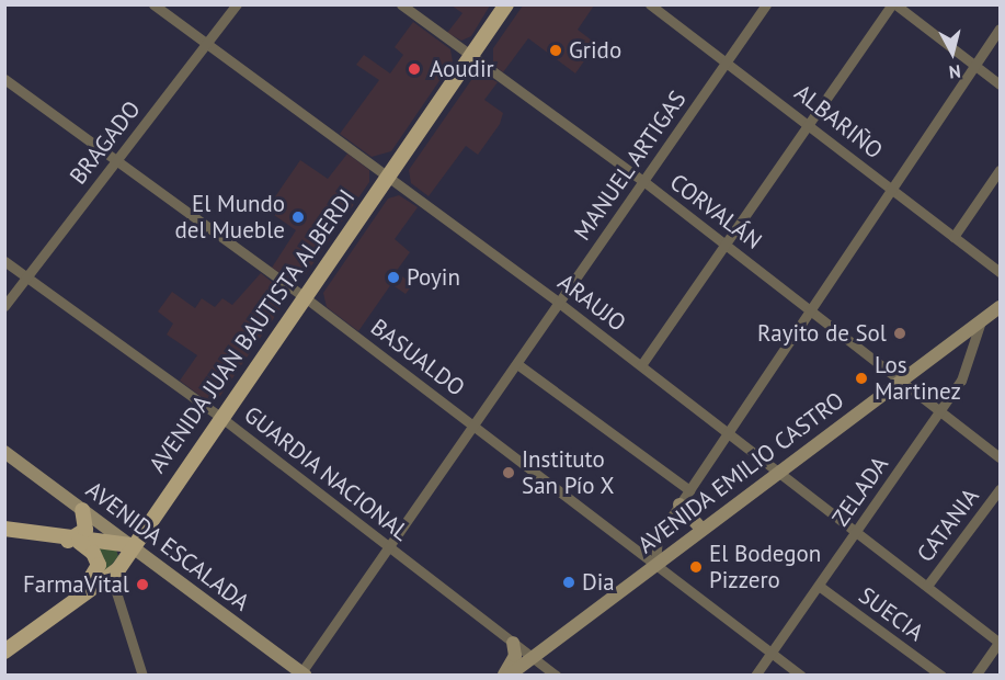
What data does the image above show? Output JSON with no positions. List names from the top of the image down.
{
  "streets": {
    "main road": ["AVENIDA JUAN BAUTISTA ALBERDI", "AVENIDA EMILIO CASTRO", "AVENIDA ESCALADA"],
    "street": [
      "ALBARIÑO",
      "BRAGADO",
      "MANUEL ARTIGAS",
      "CORVALÁN",
      "ARAUJO",
      "BASUALDO",
      "GUARDIA NACIONAL",
      "ZELADA",
      "CATANIA",
      "SUECIA"
    ]
  },
  "crossings": [
    ["ALBARIÑO", "MANUEL ARTIGAS"],
    ["BRAGADO", "ARAUJO"],
    ["BRAGADO", "BASUALDO"],
    ["BRAGADO", "GUARDIA NACIONAL"],
    ["MANUEL ARTIGAS", "CORVALÁN"],
    ["MANUEL ARTIGAS", "ARAUJO"],
    ["MANUEL ARTIGAS", "BASUALDO"],
    ["MANUEL ARTIGAS", "GUARDIA NACIONAL"],
    ["MANUEL ARTIGAS", "AVENIDA ESCALADA"],
    ["CORVALÁN", "AVENIDA JUAN BAUTISTA ALBERDI"],
    ["CORVALÁN", "AVENIDA EMILIO CASTRO"],
    ["CORVALÁN", "ZELADA"],
    ["ARAUJO", "AVENIDA JUAN BAUTISTA ALBERDI"],
    ["ARAUJO", "AVENIDA EMILIO CASTRO"],
    ["ARAUJO", "ZELADA"],
    ["ARAUJO", "CATANIA"],
    ["AVENIDA JUAN BAUTISTA ALBERDI", "BASUALDO"],
    ["AVENIDA JUAN BAUTISTA ALBERDI", "GUARDIA NACIONAL"],
    ["AVENIDA JUAN BAUTISTA ALBERDI", "AVENIDA ESCALADA"],
    ["BASUALDO", "AVENIDA EMILIO CASTRO"],
    ["BASUALDO", "ZELADA"],
    ["AVENIDA EMILIO CASTRO", "GUARDIA NACIONAL"],
    ["AVENIDA EMILIO CASTRO", "ZELADA"],
    ["ZELADA", "SUECIA"]
  ],
  "places": [
    "Grido",
    "Aoudir",
    "El Mundo del Mueble",
    "Poyin",
    "Rayito de Sol",
    "Los Martinez",
    "Instituto San Pío X",
    "El Bodegon Pizzero",
    "Dia",
    "FarmaVital"
  ],
  "north": "bottom"
}
